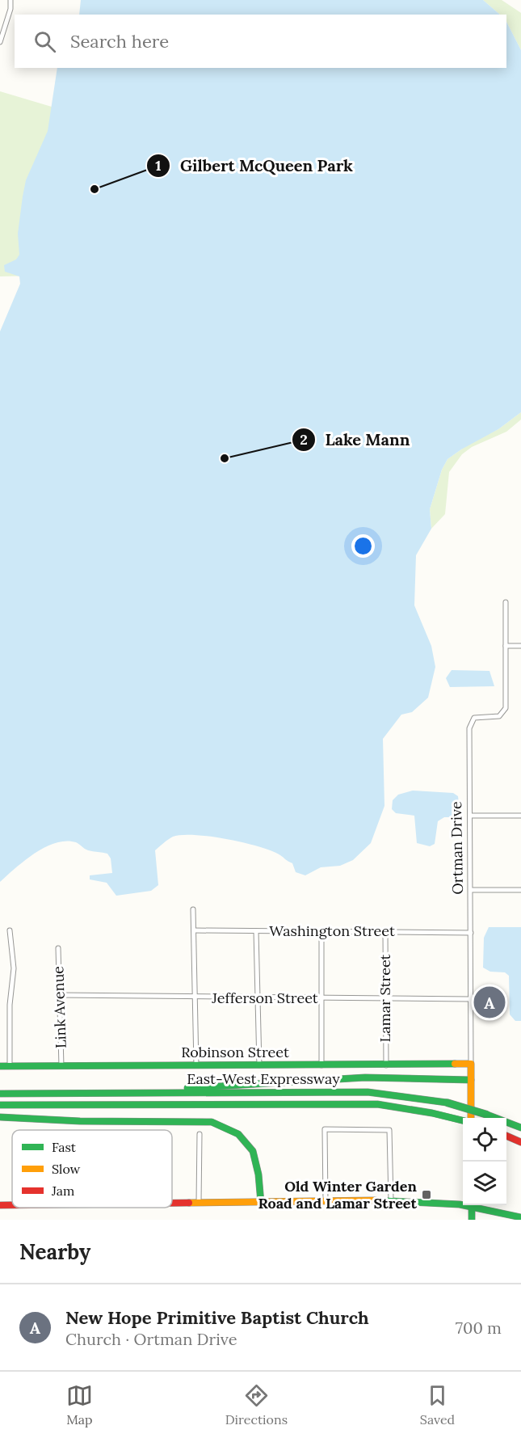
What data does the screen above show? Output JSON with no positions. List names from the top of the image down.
{
  "streets": {
    "main road": ["Ortman Drive", "Robinson Street", "East-West Expressway"],
    "street": [
      "Washington Street",
      "Jefferson Street",
      "Lamar Street",
      "Link Avenue"
    ]
  },
  "crossings": [
    ["Ortman Drive", "Washington Street"],
    ["Ortman Drive", "Jefferson Street"],
    ["Ortman Drive", "Robinson Street"],
    ["Washington Street", "Lamar Street"],
    ["Jefferson Street", "Lamar Street"],
    ["Jefferson Street", "Link Avenue"],
    ["Lamar Street", "Robinson Street"],
    ["Link Avenue", "Robinson Street"]
  ],
  "places": {
    "other": ["Gilbert McQueen Park", "Lake Mann"],
    "transit": ["Old Winter Garden Road and Lamar Street"]
  },
  "legend": ["Fast", "Slow", "Jam"],
  "page": {
    "search": "Search here",
    "pins": "A",
    "heading": "Nearby",
    "list": [
      {
        "mark": "A",
        "name": "New Hope Primitive Baptist Church",
        "note": "Church · Ortman Drive",
        "value": "700 m"
      }
    ],
    "nav": ["Map", "Directions", "Saved"]
  }
}
